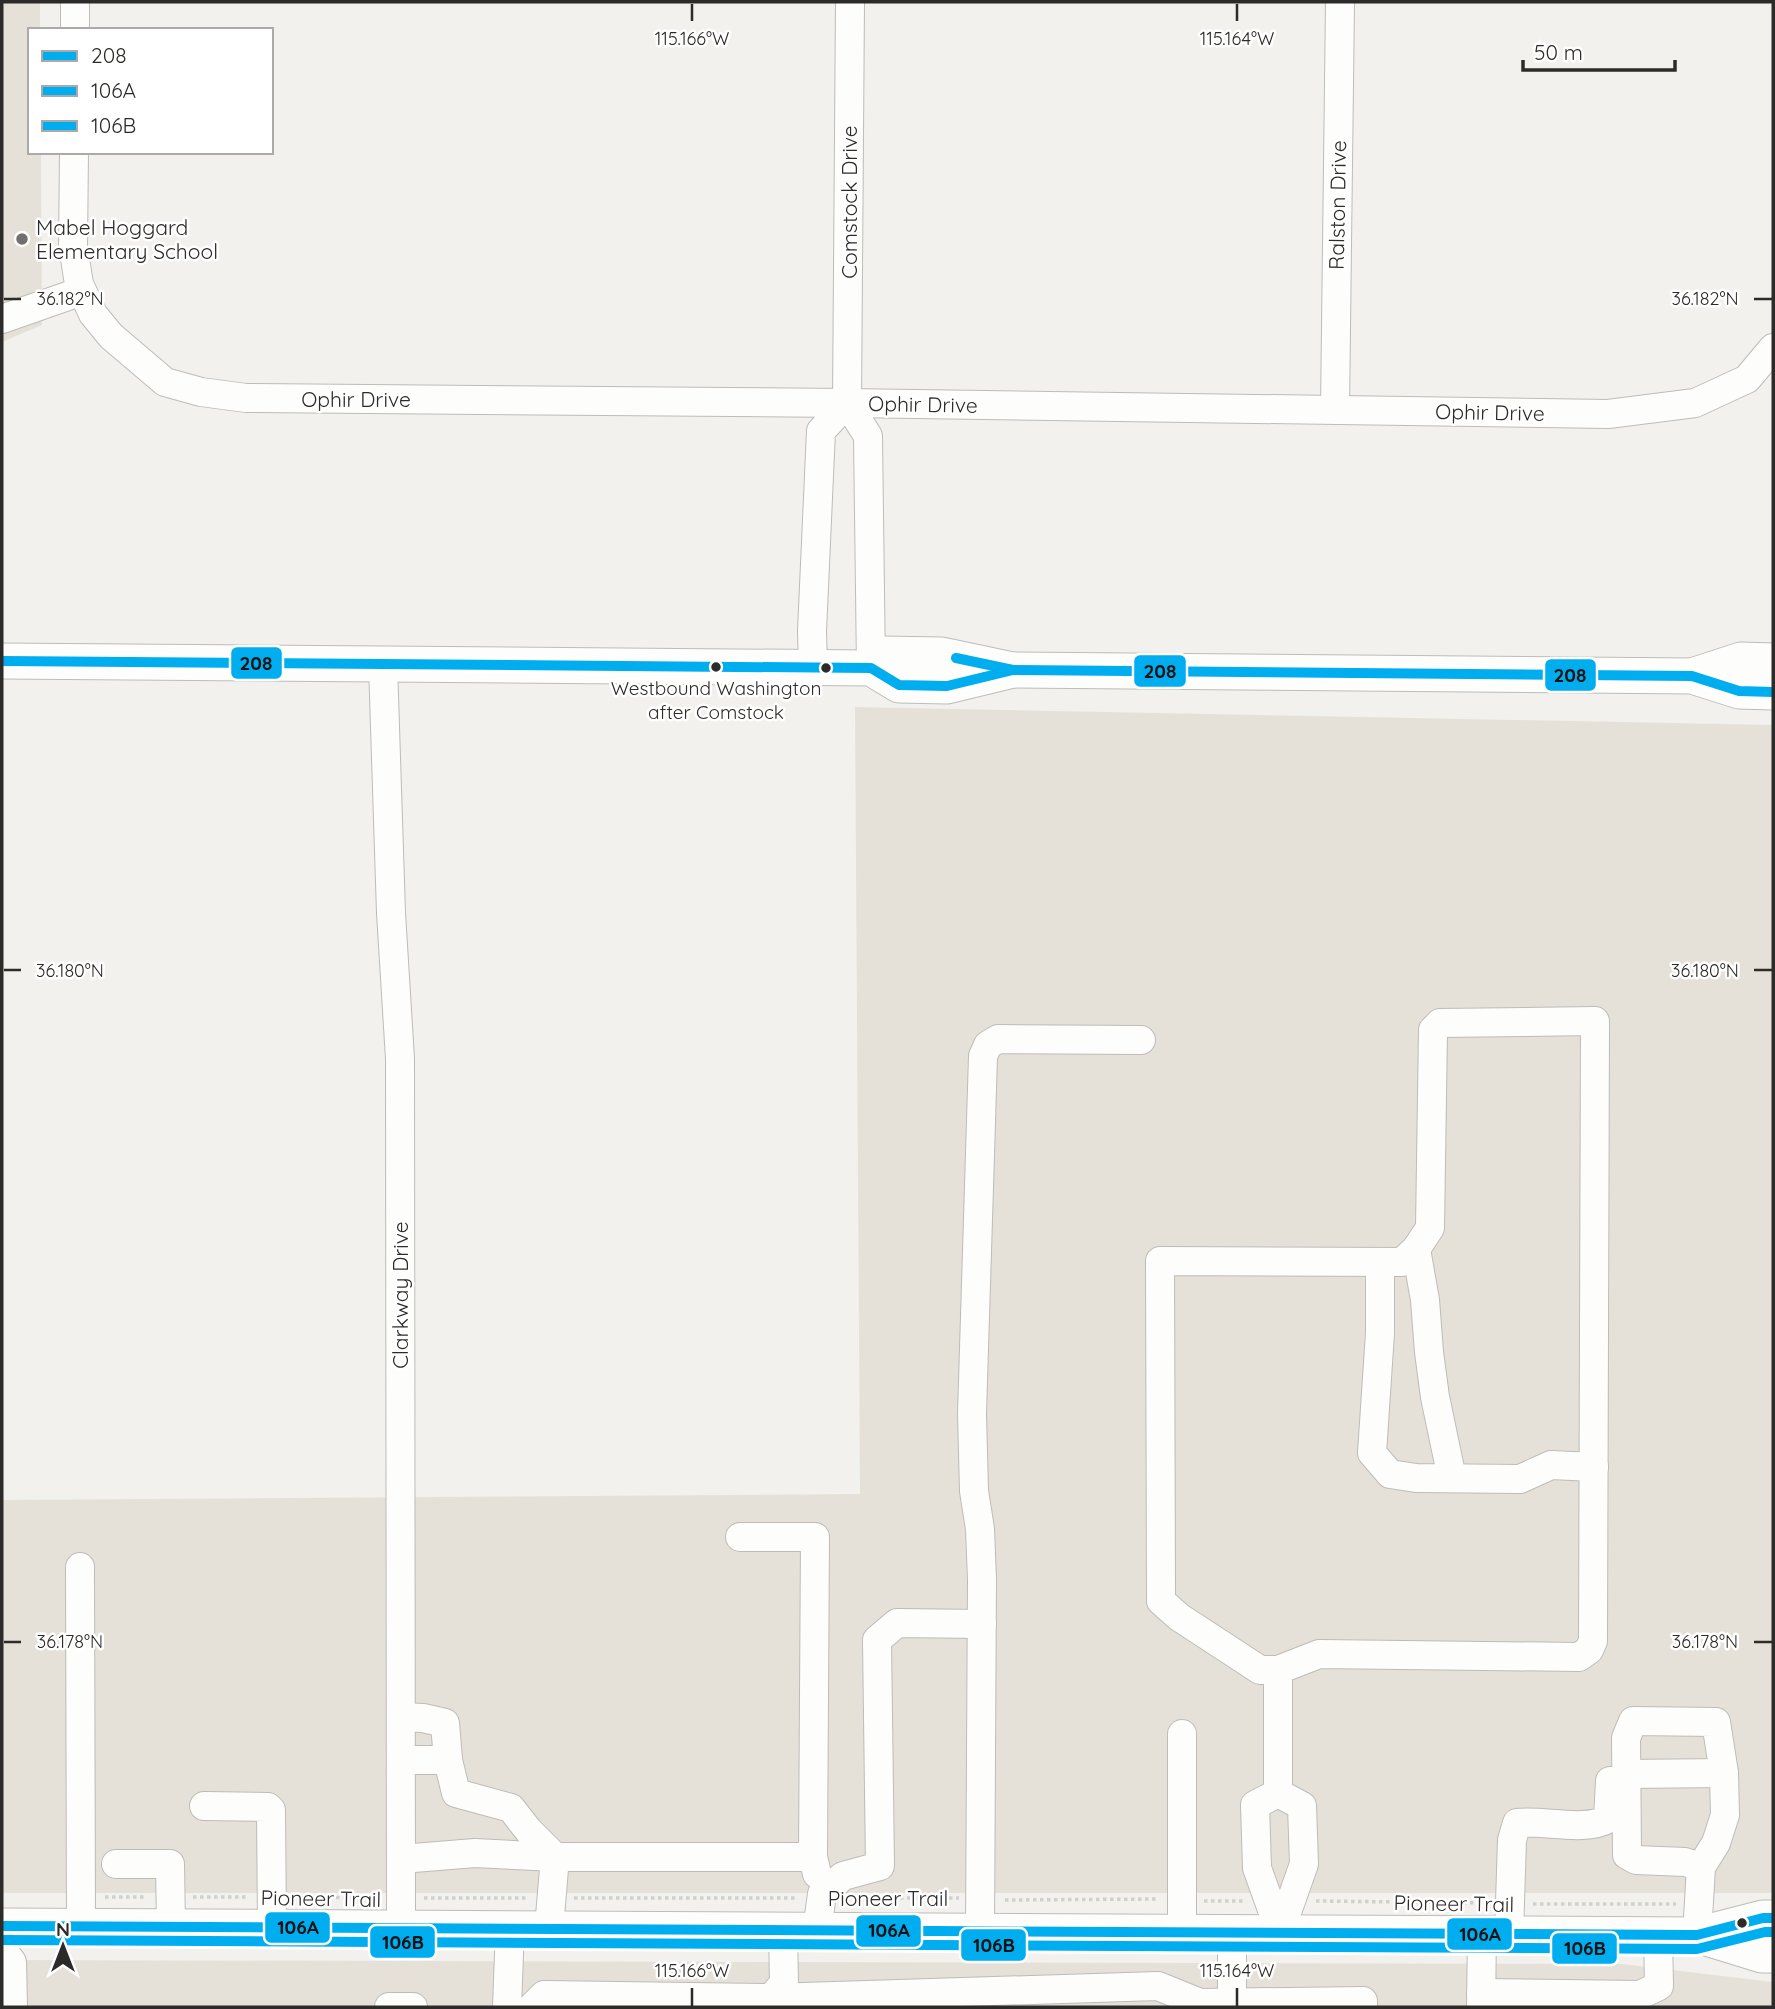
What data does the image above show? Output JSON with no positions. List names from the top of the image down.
{
  "streets": {
    "street": [
      "Comstock Drive",
      "Ralston Drive",
      "Ophir Drive",
      "Clarkway Drive"
    ],
    "path": ["Pioneer Trail"]
  },
  "crossings": [
    ["Comstock Drive", "Ophir Drive"],
    ["Ralston Drive", "Ophir Drive"],
    ["Clarkway Drive", "Pioneer Trail"]
  ],
  "places": ["Mabel Hoggard Elementary School", "Westbound Washington after Comstock"],
  "lines": ["transit line 208", "transit line 106A", "transit line 106B"],
  "legend": ["208", "106A", "106B"],
  "scale_bar": "50 m",
  "north": "top",
  "coordinates": [
    "115.166°W",
    "115.164°W",
    "36.182°N",
    "36.180°N",
    "36.178°N"
  ]
}
